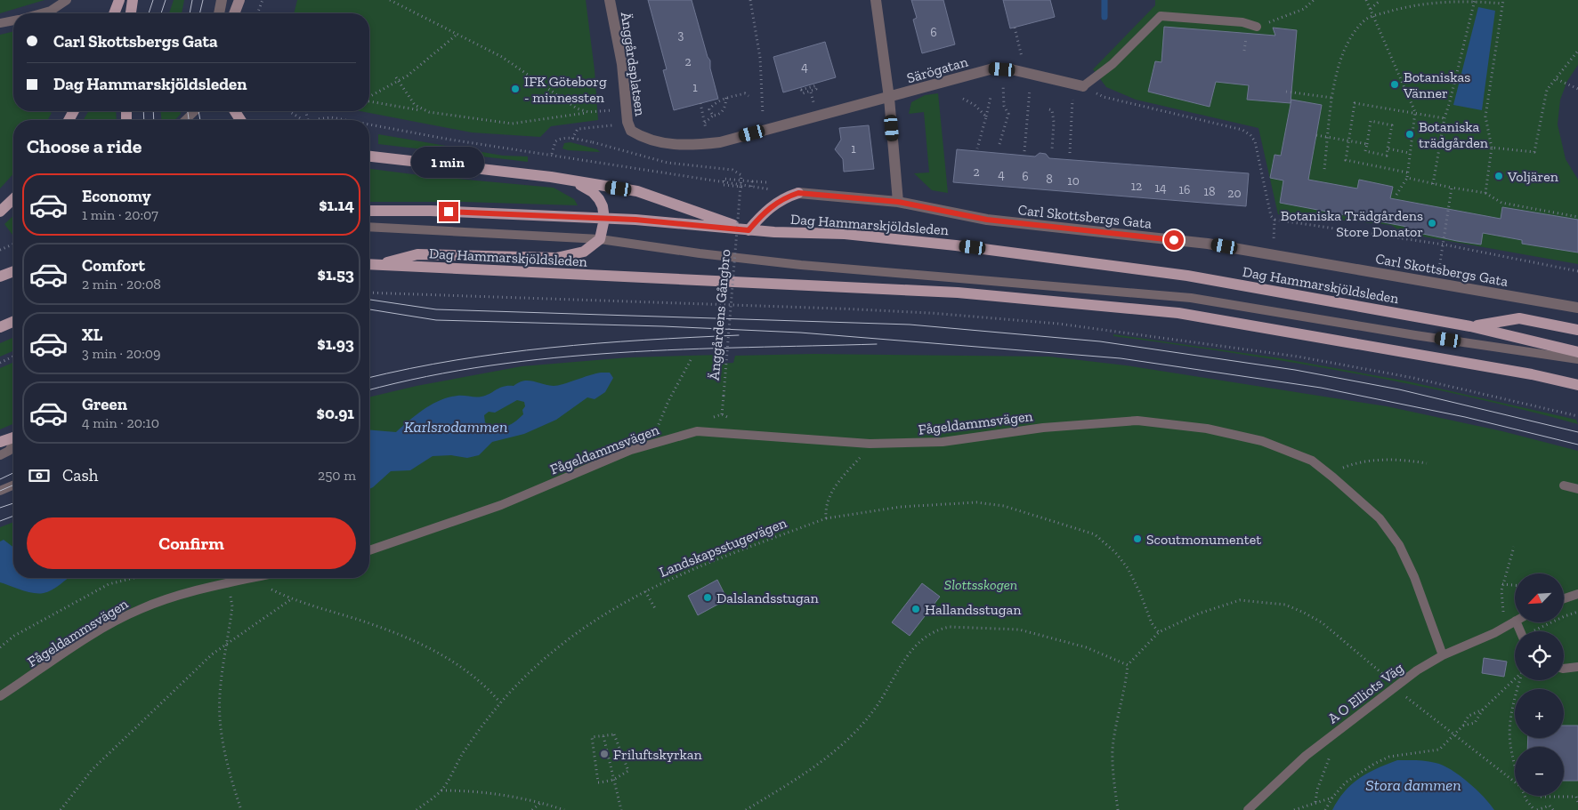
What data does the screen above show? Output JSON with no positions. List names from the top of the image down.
{
  "streets": {
    "main road": ["Dag Hammarskjöldsleden"],
    "street": ["Änggårdsplatsen", "Särögatan", "Carl Skottsbergs Gata"],
    "lane": ["Fågeldammsvägen", "A O Elliots Väg"],
    "path": ["Änggårdens Gångbro", "Landskapsstugevägen"]
  },
  "crossings": [
    ["Änggårdsplatsen", "Särögatan"],
    ["Fågeldammsvägen", "A O Elliots Väg"]
  ],
  "water": ["Karlsrodammen", "Stora dammen"],
  "parks": ["Slottsskogen"],
  "places": [
    "Botaniskas Vänner",
    "IFK Göteborg - minnessten",
    "Botaniska trädgården",
    "Voljären",
    "Botaniska Trädgårdens Store Donator",
    "Scoutmonumentet",
    "Dalslandsstugan",
    "Hallandsstugan",
    "Friluftskyrkan"
  ],
  "house_numbers": [
    "6",
    "3",
    "2",
    "4",
    "1",
    "1",
    "2",
    "4",
    "6",
    "8",
    "10",
    "12",
    "14",
    "16",
    "18",
    "20"
  ],
  "north": "bottom left",
  "page": {
    "banner": ["Carl Skottsbergs Gata", "Dag Hammarskjöldsleden"],
    "heading": "Choose a ride",
    "bubble": "1 min",
    "list": [
      {
        "name": "Economy",
        "note": "1 min · 20:07",
        "value": "$1.14"
      },
      {
        "name": "Comfort",
        "note": "2 min · 20:08",
        "value": "$1.53"
      },
      {
        "name": "XL",
        "note": "3 min · 20:09",
        "value": "$1.93"
      },
      {
        "name": "Green",
        "note": "4 min · 20:10",
        "value": "$0.91"
      }
    ],
    "pay": ["Cash", "250 m"],
    "buttons": "Confirm",
    "map_buttons": ["+", "−"]
  }
}
